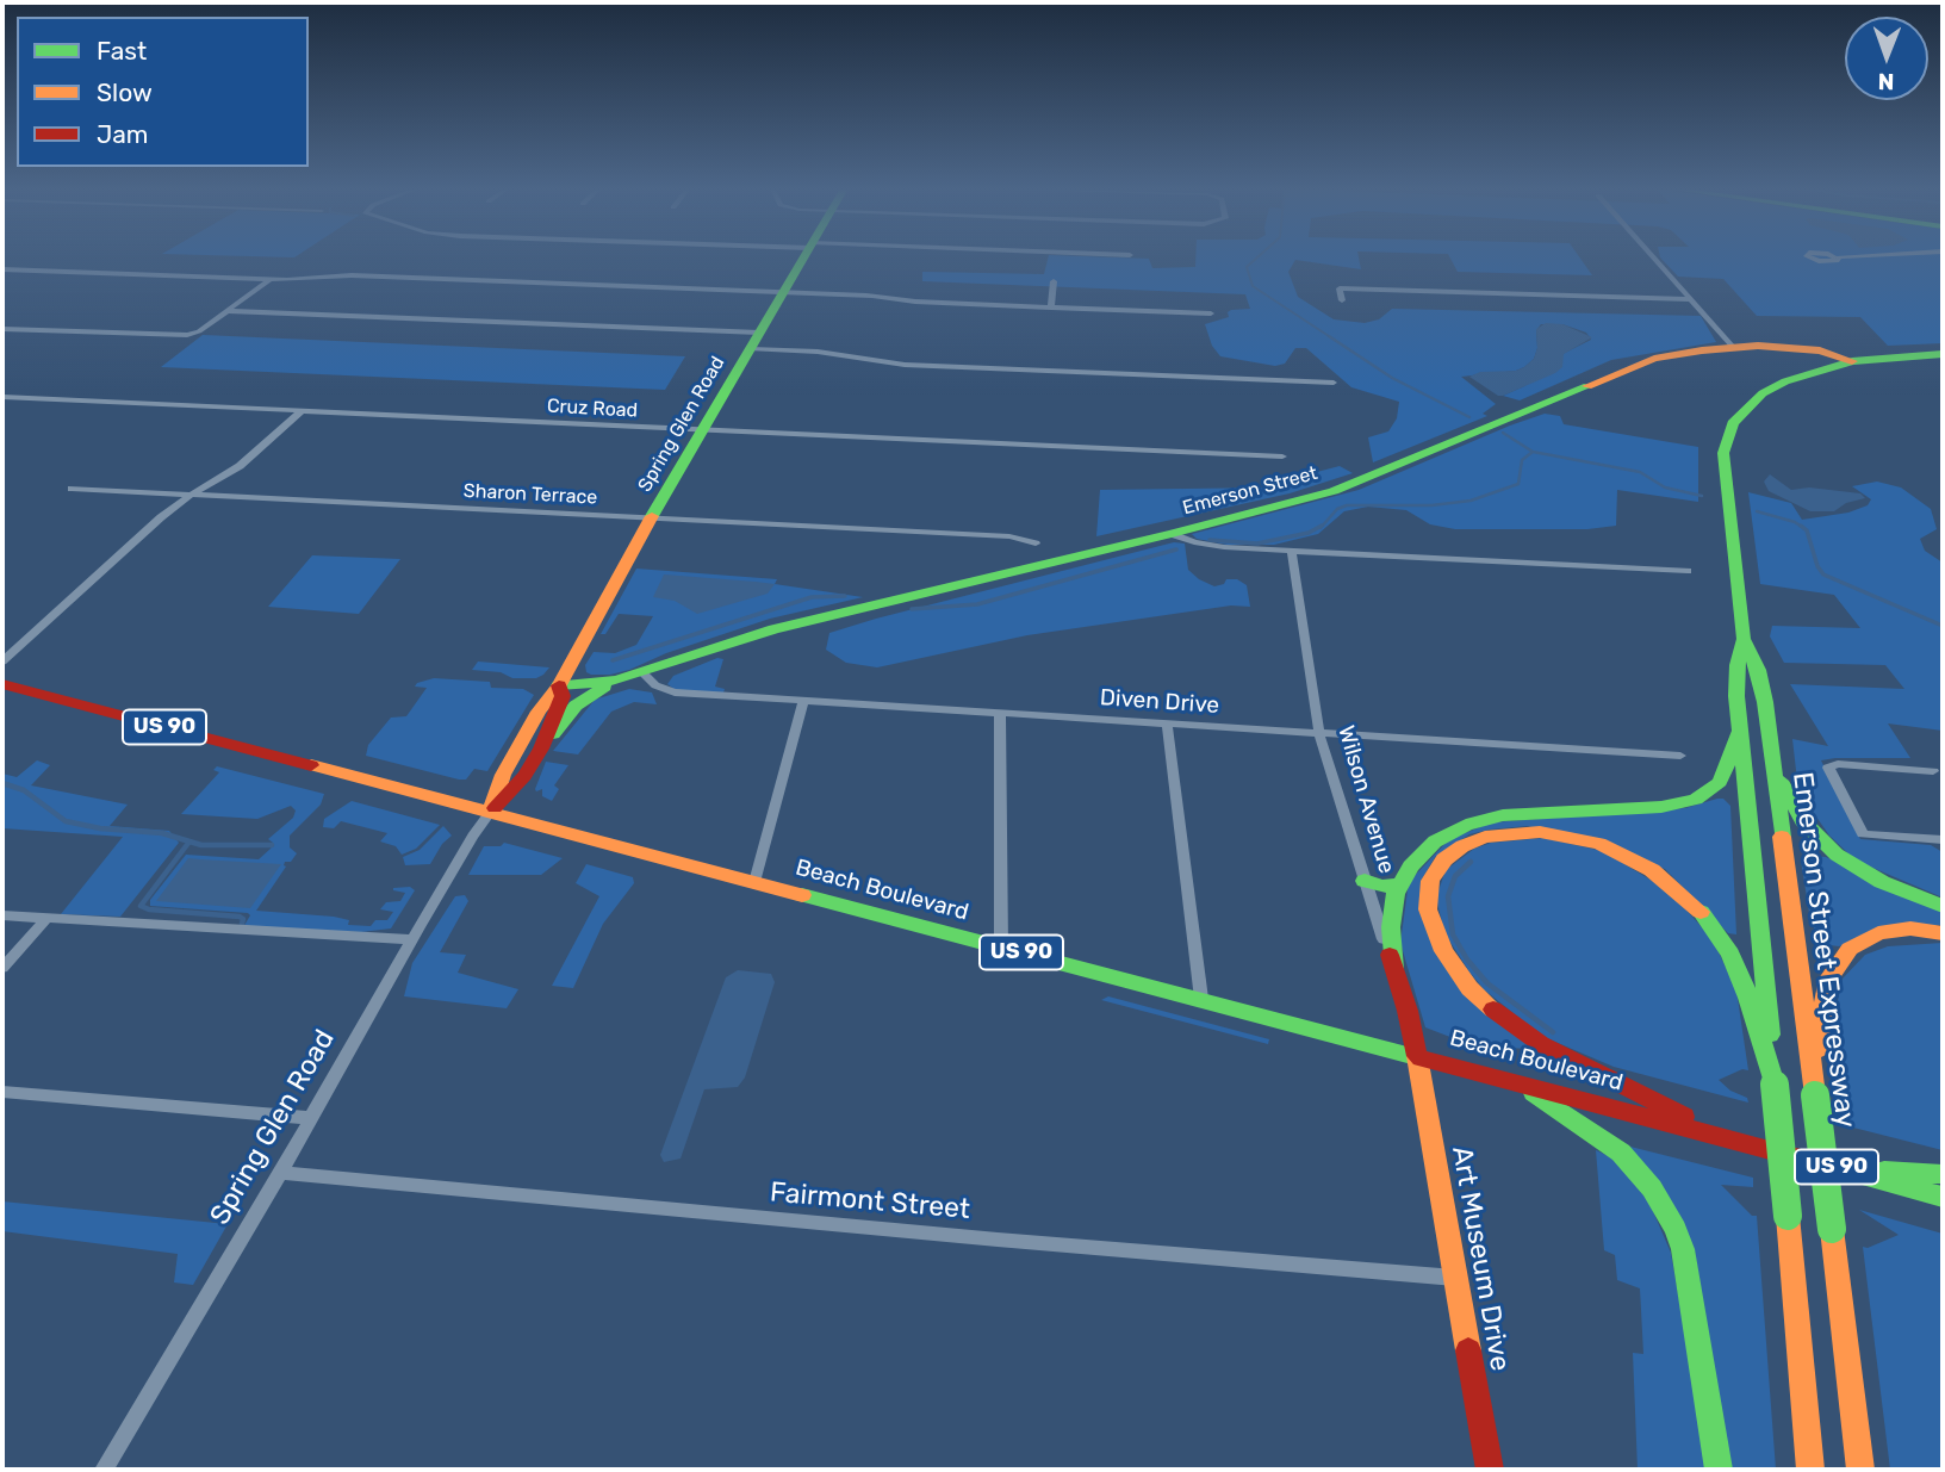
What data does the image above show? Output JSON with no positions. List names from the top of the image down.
{
  "streets": {
    "main road": [
      "Spring Glen Road",
      "Emerson Street",
      "US 90",
      "Wilson Avenue",
      "Beach Boulevard",
      "Emerson Street Expressway",
      "Art Museum Drive"
    ],
    "street": [
      "Cruz Road",
      "Sharon Terrace",
      "Diven Drive",
      "Fairmont Street"
    ]
  },
  "crossings": [
    ["Cruz Road", "Spring Glen Road"],
    ["Spring Glen Road", "Emerson Street"],
    ["Spring Glen Road", "Sharon Terrace"],
    ["Spring Glen Road", "Beach Boulevard"],
    ["Spring Glen Road", "Fairmont Street"],
    ["Emerson Street", "Diven Drive"],
    ["Emerson Street", "Emerson Street Expressway"],
    ["Diven Drive", "Wilson Avenue"],
    ["Wilson Avenue", "Beach Boulevard"],
    ["Wilson Avenue", "Art Museum Drive"],
    ["Beach Boulevard", "Art Museum Drive"],
    ["Fairmont Street", "Art Museum Drive"]
  ],
  "legend": ["Fast", "Slow", "Jam"],
  "north": "bottom"
}
